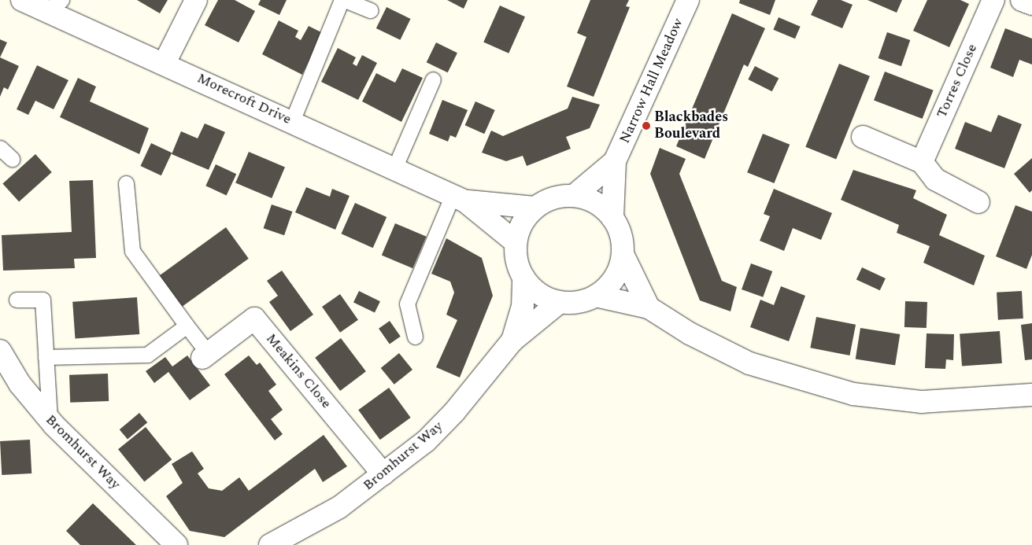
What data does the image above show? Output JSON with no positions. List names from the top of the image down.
{
  "streets": {
    "street": [
      "Narrow Hall Meadow",
      "Torres Close",
      "Morecroft Drive",
      "Meakins Close",
      "Bromhurst Way"
    ]
  },
  "crossings": [
    ["Narrow Hall Meadow", "Morecroft Drive"],
    ["Narrow Hall Meadow", "Bromhurst Way"],
    ["Morecroft Drive", "Bromhurst Way"],
    ["Meakins Close", "Bromhurst Way"]
  ],
  "places": ["Blackbades Boulevard"]
}
